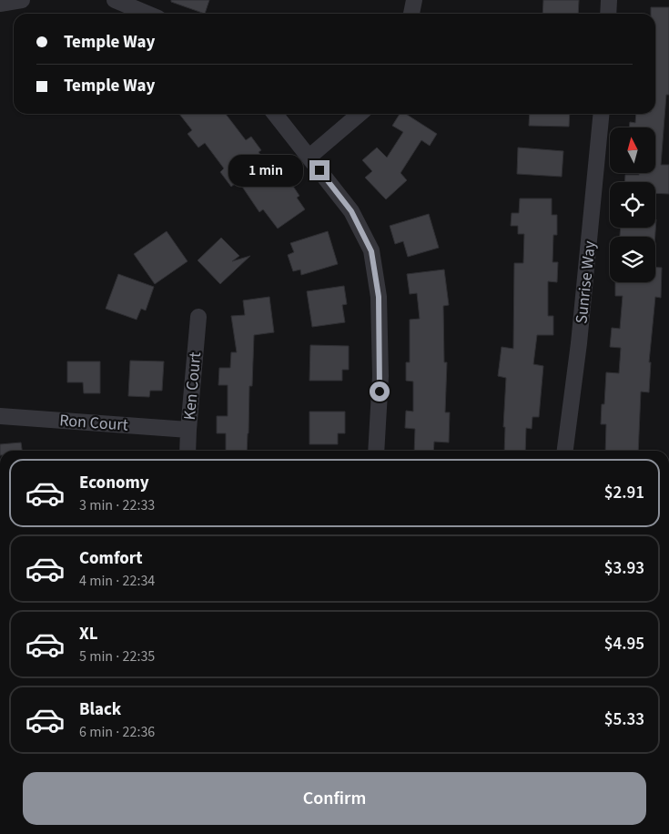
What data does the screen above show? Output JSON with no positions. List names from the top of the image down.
{
  "streets": {
    "street": ["Sunrise Way", "Ken Court", "Ron Court"]
  },
  "crossings": [
    ["Ken Court", "Ron Court"]
  ],
  "north": "top",
  "page": {
    "banner": ["Temple Way", "Temple Way"],
    "bubble": "1 min",
    "list": [
      {
        "name": "Economy",
        "note": "3 min · 22:33",
        "value": "$2.91"
      },
      {
        "name": "Comfort",
        "note": "4 min · 22:34",
        "value": "$3.93"
      },
      {
        "name": "XL",
        "note": "5 min · 22:35",
        "value": "$4.95"
      },
      {
        "name": "Black",
        "note": "6 min · 22:36",
        "value": "$5.33"
      }
    ],
    "buttons": "Confirm"
  }
}
